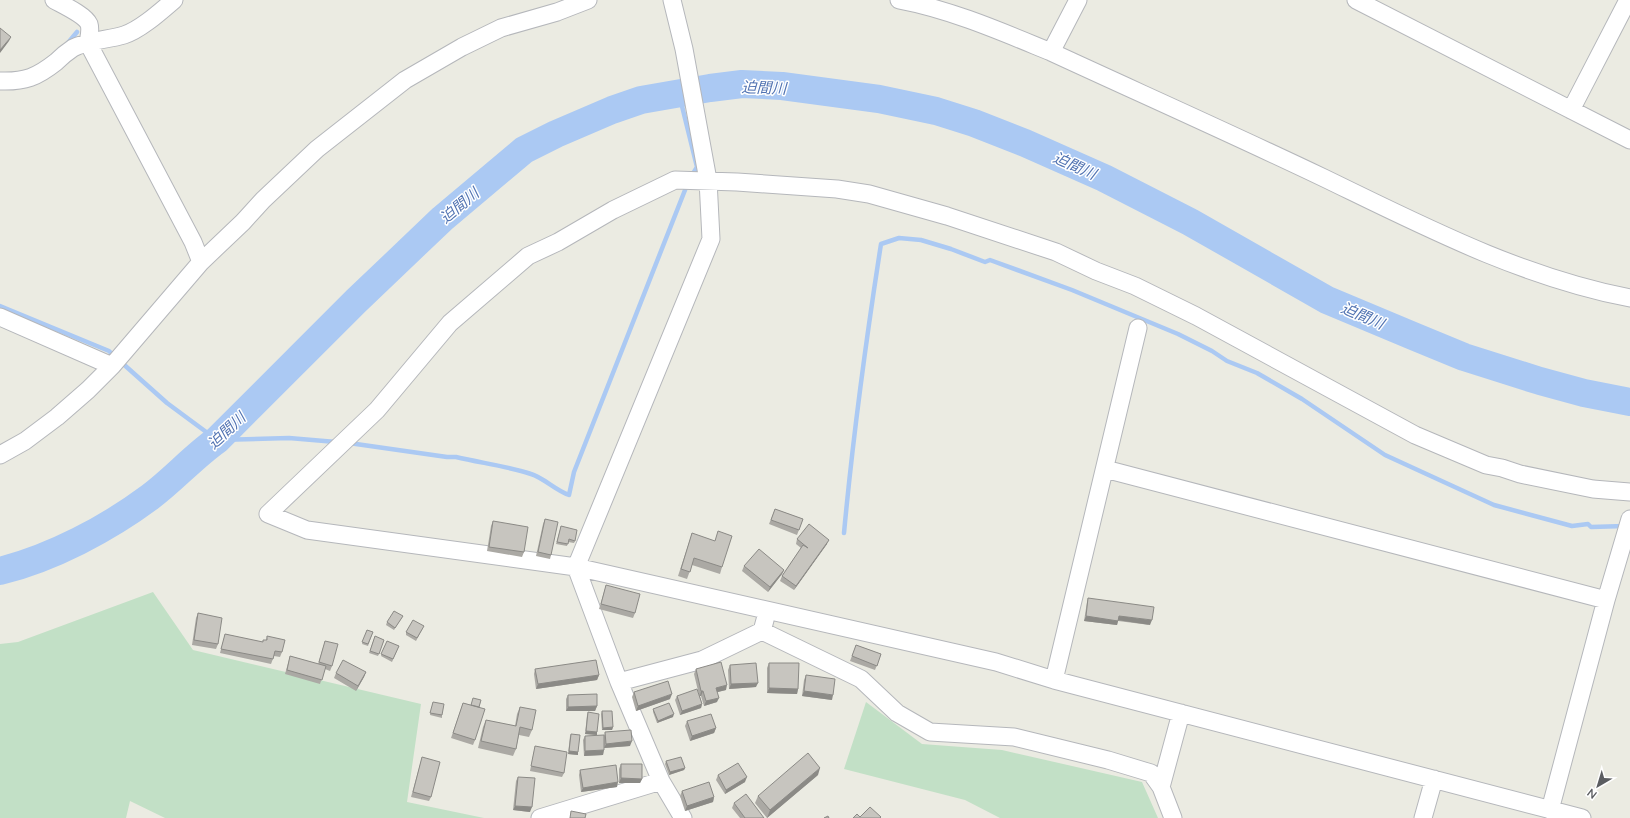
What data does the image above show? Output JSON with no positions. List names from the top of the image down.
{
  "water": ["迫間川"],
  "north": "bottom left"
}
